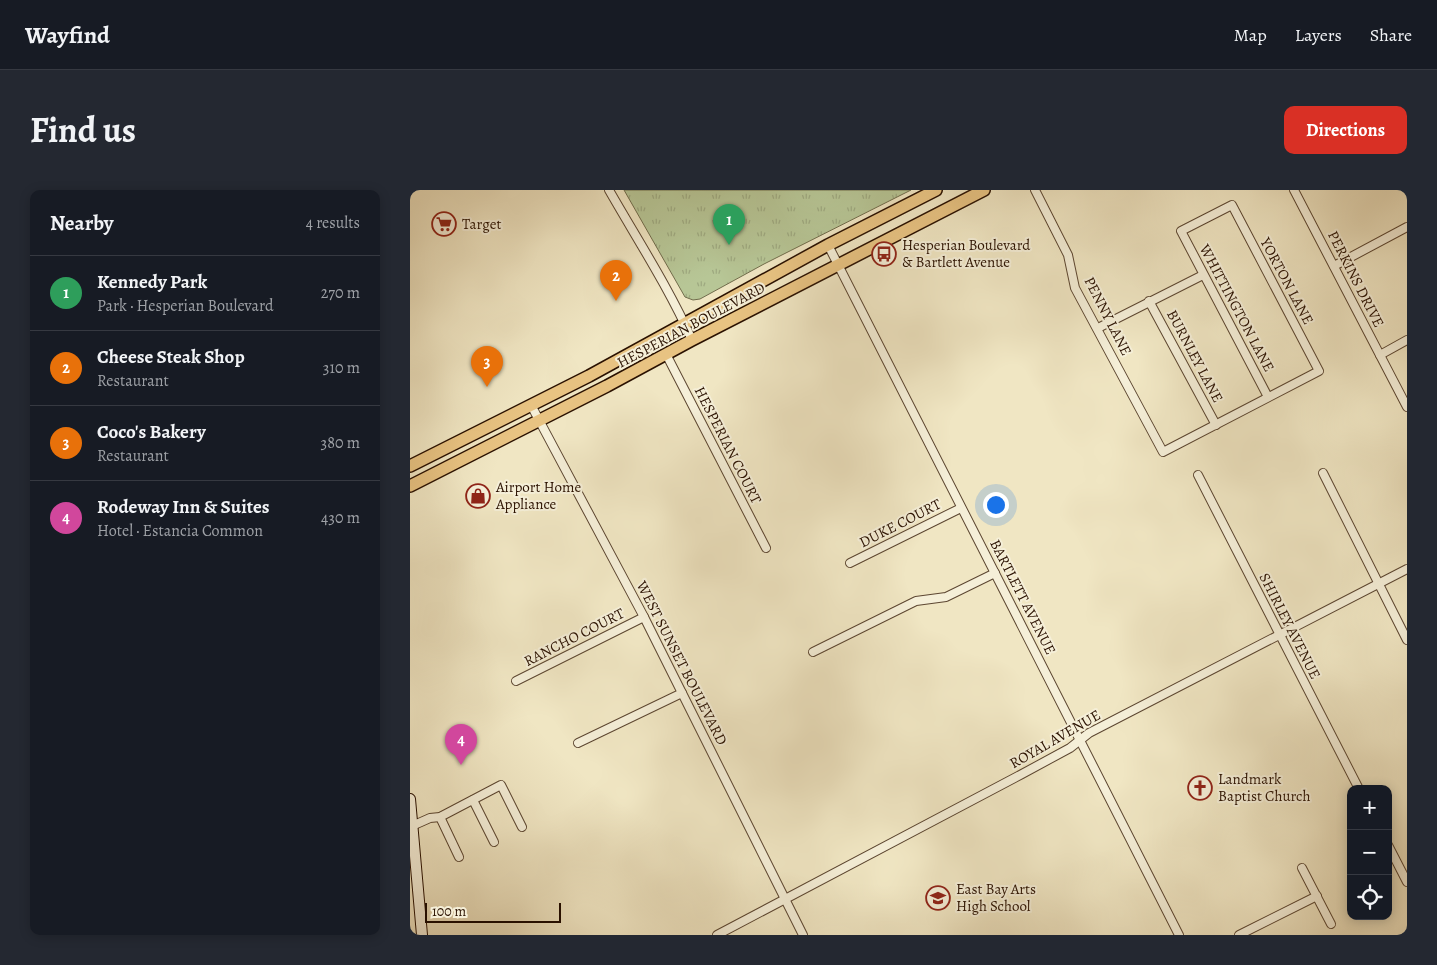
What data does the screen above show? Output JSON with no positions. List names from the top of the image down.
{
  "streets": {
    "main road": ["HESPERIAN BOULEVARD"],
    "street": [
      "PERKINS DRIVE",
      "YORTON LANE",
      "WHITTINGTON LANE",
      "PENNY LANE",
      "BURNLEY LANE",
      "HESPERIAN COURT",
      "DUKE COURT",
      "BARTLETT AVENUE",
      "SHIRLEY AVENUE",
      "RANCHO COURT",
      "WEST SUNSET BOULEVARD",
      "ROYAL AVENUE"
    ]
  },
  "crossings": [
    ["YORTON LANE", "WHITTINGTON LANE"],
    ["PENNY LANE", "BURNLEY LANE"],
    ["HESPERIAN BOULEVARD", "HESPERIAN COURT"],
    ["HESPERIAN BOULEVARD", "BARTLETT AVENUE"],
    ["HESPERIAN BOULEVARD", "WEST SUNSET BOULEVARD"],
    ["DUKE COURT", "BARTLETT AVENUE"],
    ["BARTLETT AVENUE", "ROYAL AVENUE"],
    ["SHIRLEY AVENUE", "ROYAL AVENUE"],
    ["RANCHO COURT", "WEST SUNSET BOULEVARD"],
    ["WEST SUNSET BOULEVARD", "ROYAL AVENUE"]
  ],
  "places": {
    "supermarket": ["Target"],
    "bus stop": ["Hesperian Boulevard & Bartlett Avenue"],
    "shop": ["Airport Home Appliance"],
    "church": ["Landmark Baptist Church"],
    "school or university": ["East Bay Arts High School"]
  },
  "scale_bar": "100 m",
  "page": {
    "header": "Wayfind",
    "nav": ["Map", "Layers", "Share"],
    "title": "Find us",
    "buttons": "Directions",
    "heading": ["Nearby", "4 results"],
    "pins": [
      "1",
      "2",
      "3",
      "4"
    ],
    "list": [
      {
        "mark": "1",
        "name": "Kennedy Park",
        "note": "Park · Hesperian Boulevard",
        "value": "270 m"
      },
      {
        "mark": "2",
        "name": "Cheese Steak Shop",
        "note": "Restaurant",
        "value": "310 m"
      },
      {
        "mark": "3",
        "name": "Coco's Bakery",
        "note": "Restaurant",
        "value": "380 m"
      },
      {
        "mark": "4",
        "name": "Rodeway Inn & Suites",
        "note": "Hotel · Estancia Common",
        "value": "430 m"
      }
    ],
    "map_buttons": ["+", "−"],
    "scale": "100 m"
  }
}
